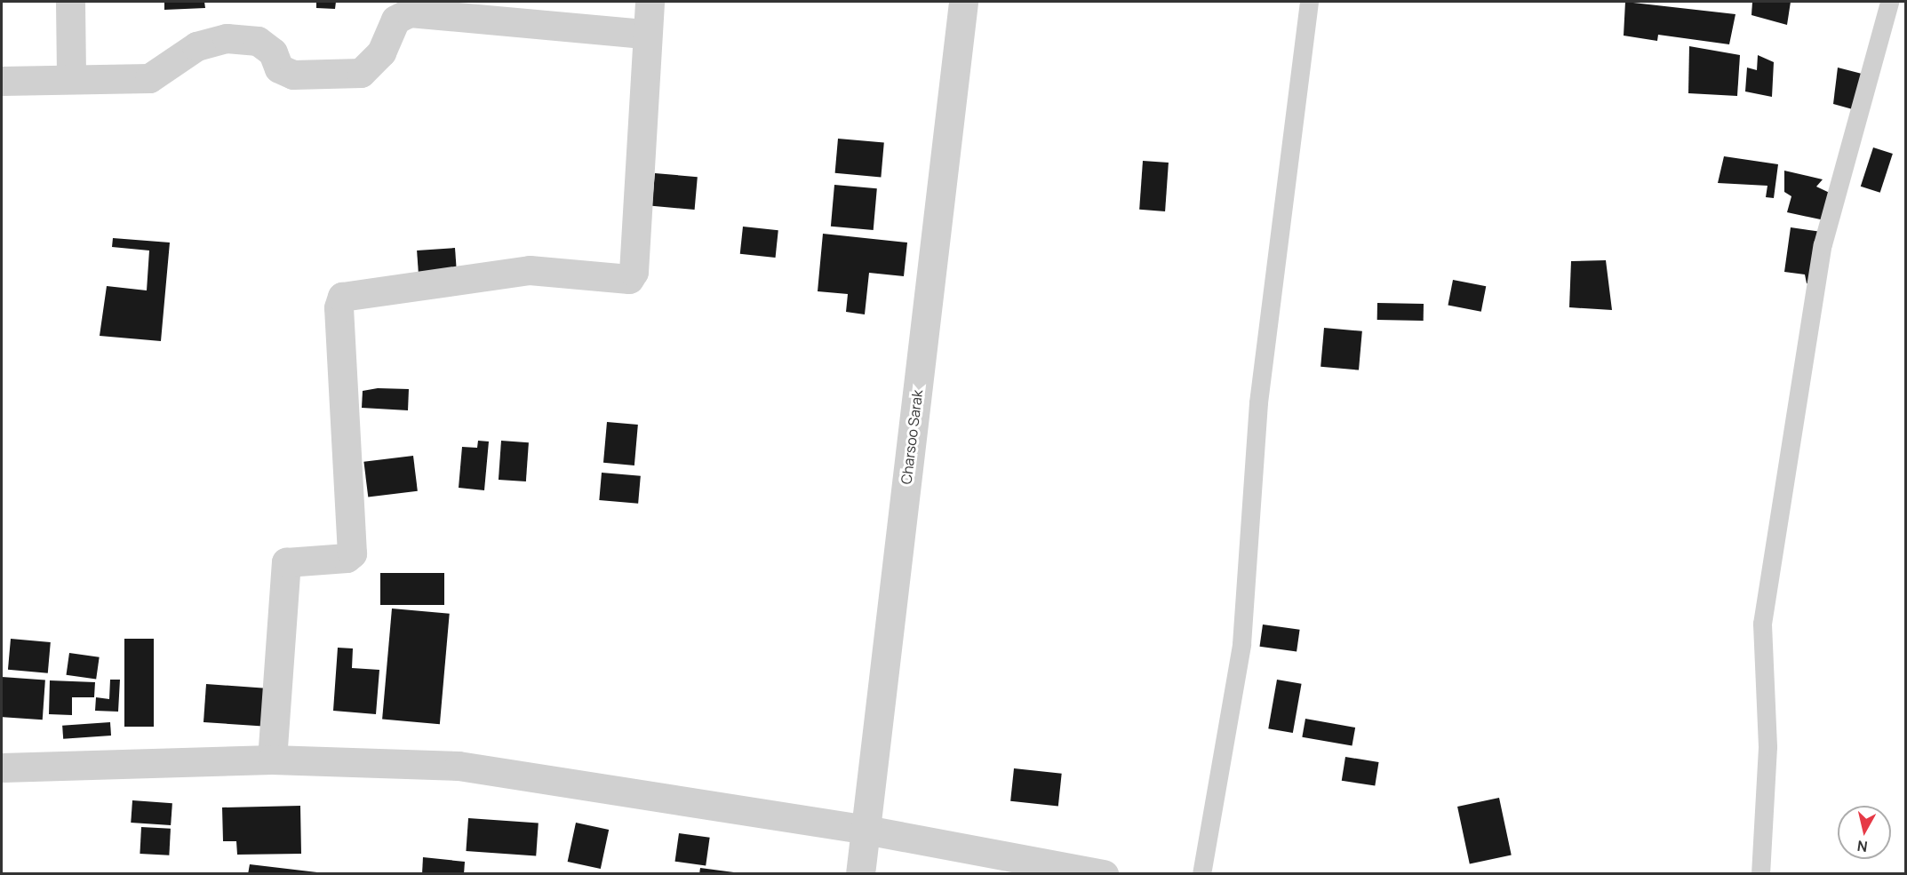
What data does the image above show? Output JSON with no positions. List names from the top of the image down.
{
  "streets": {
    "street": ["Charsoo Sarak"]
  },
  "north": "bottom"
}
